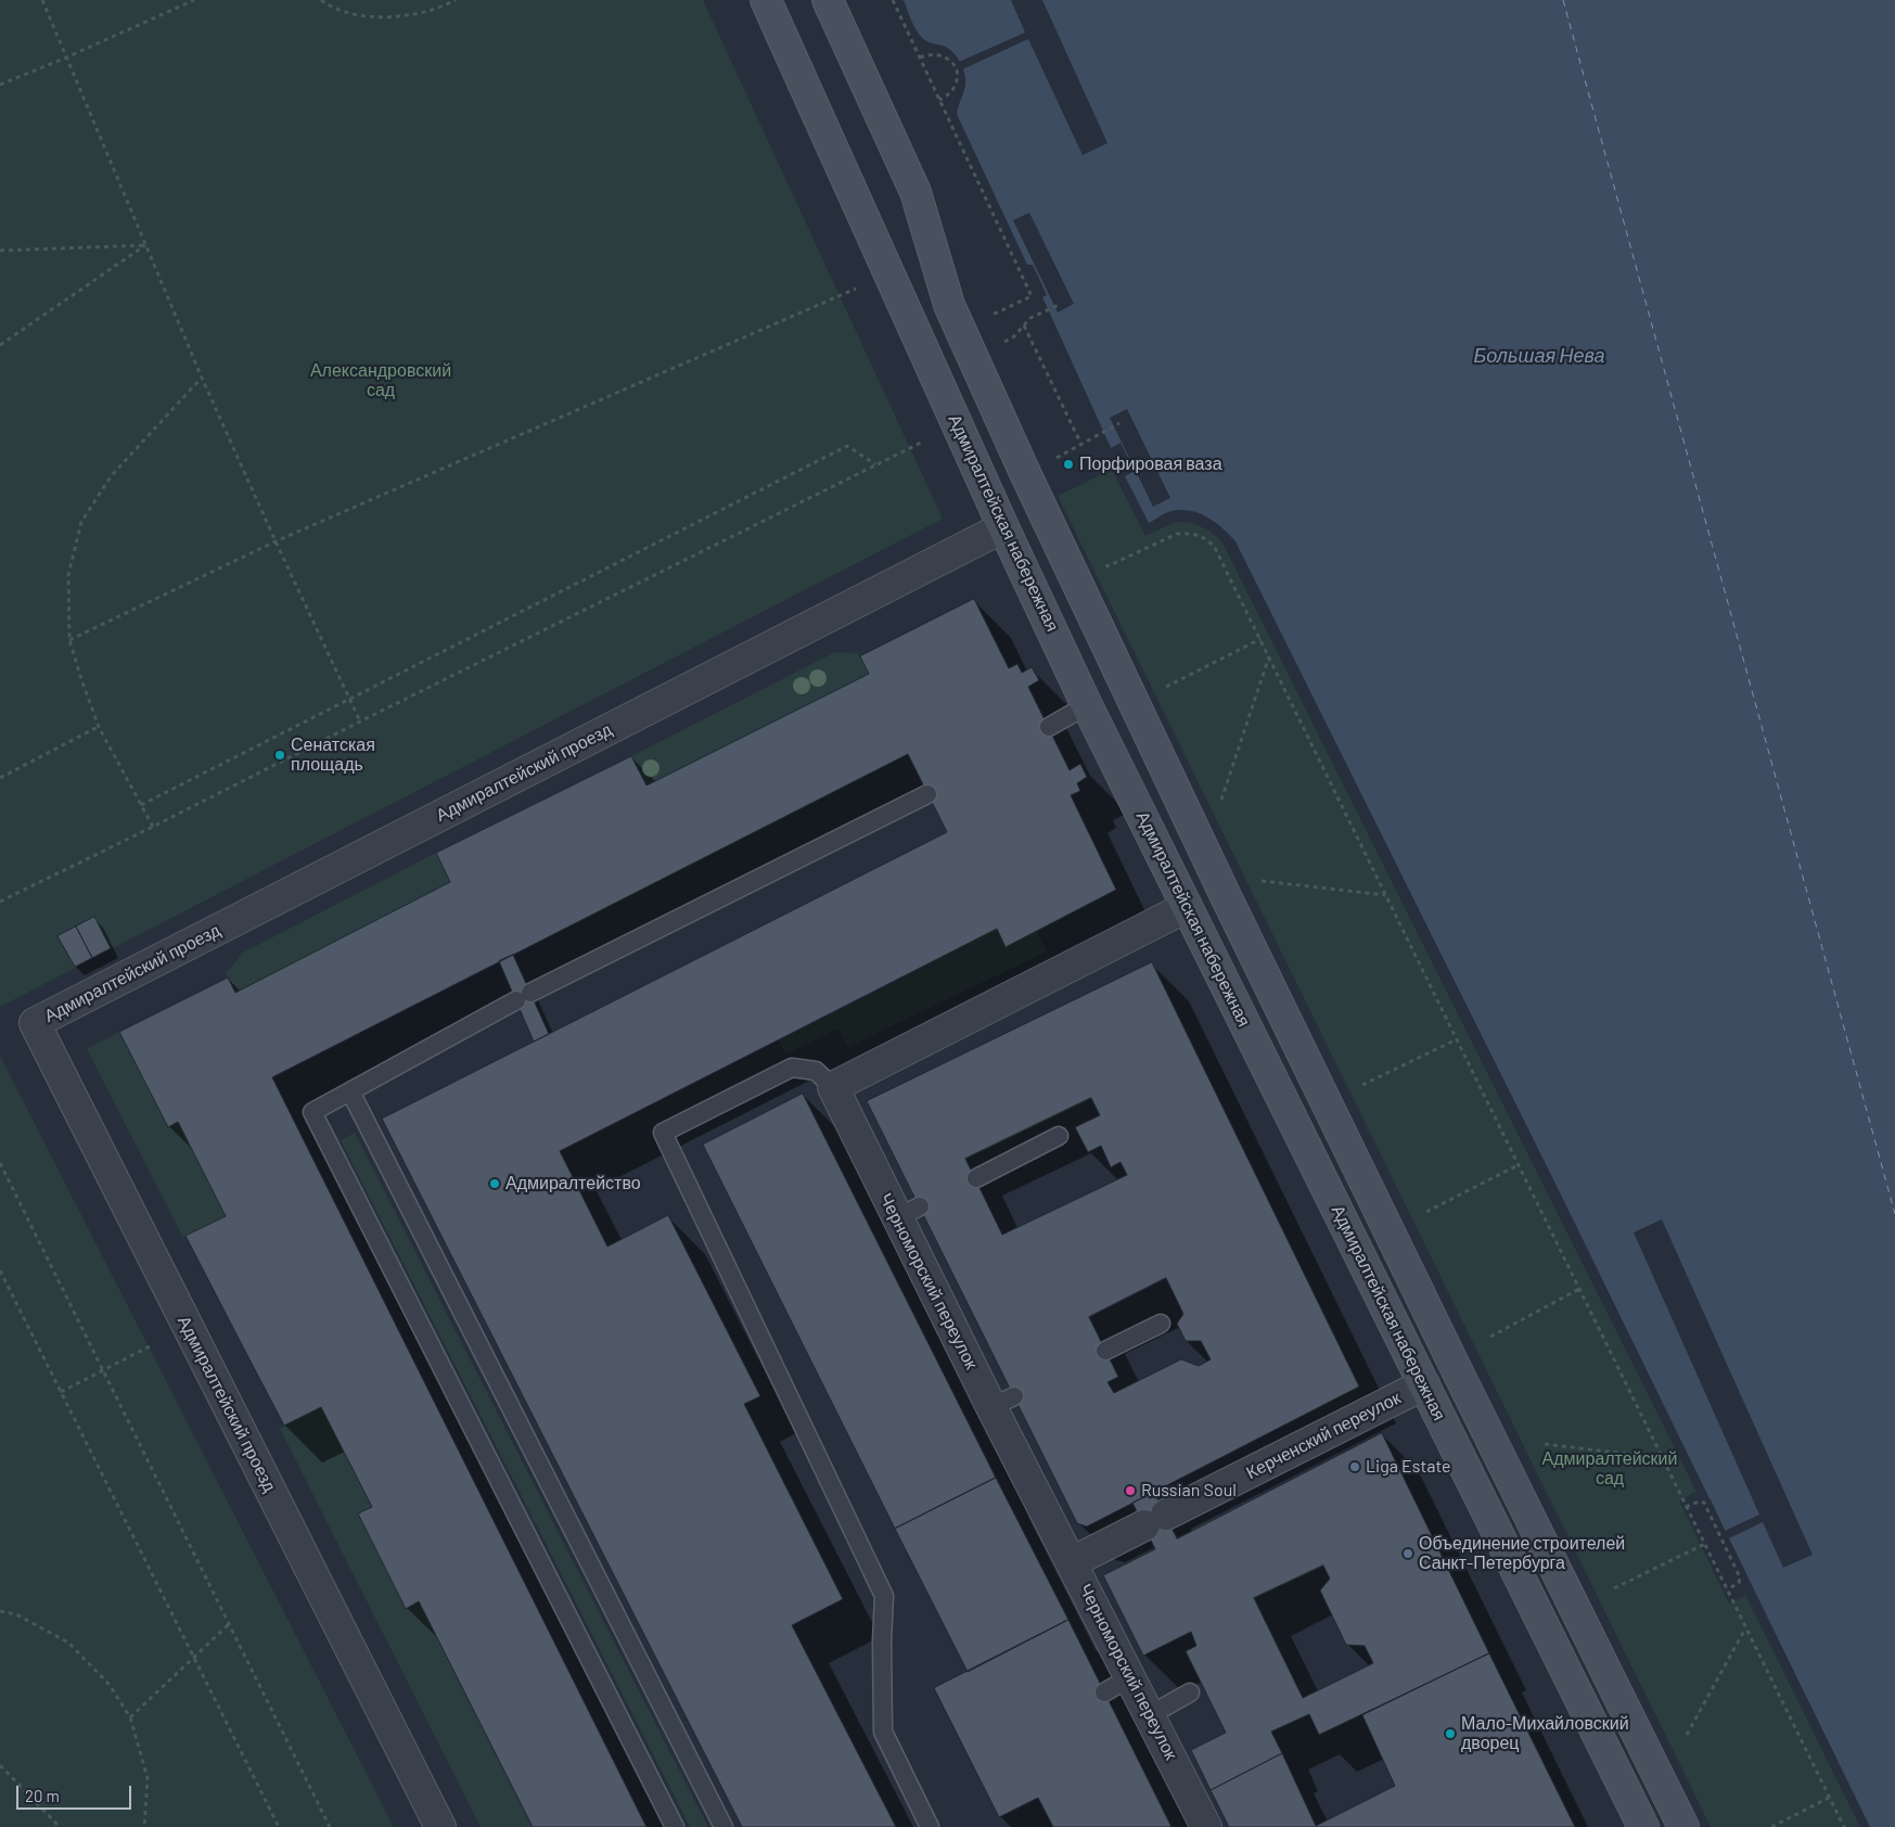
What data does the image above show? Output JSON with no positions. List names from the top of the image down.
{
  "streets": {
    "main road": ["Адмиралтейская набережная"],
    "street": ["Адмиралтейский проезд", "Черноморский переулок", "Керченский переулок"]
  },
  "crossings": [
    ["Адмиралтейская набережная", "Адмиралтейский проезд"],
    ["Адмиралтейская набережная", "Керченский переулок"],
    ["Черноморский переулок", "Керченский переулок"]
  ],
  "water": ["Большая Нева"],
  "parks": ["Александровский сад", "Адмиралтейский сад"],
  "places": [
    "Порфировая ваза",
    "Сенатская площадь",
    "Адмиралтейство",
    "Liga Estate",
    "Russian Soul",
    "Объединение строителей Санкт-Петербурга",
    "Мало-Михайловский дворец"
  ],
  "scale_bar": "20 m"
}
